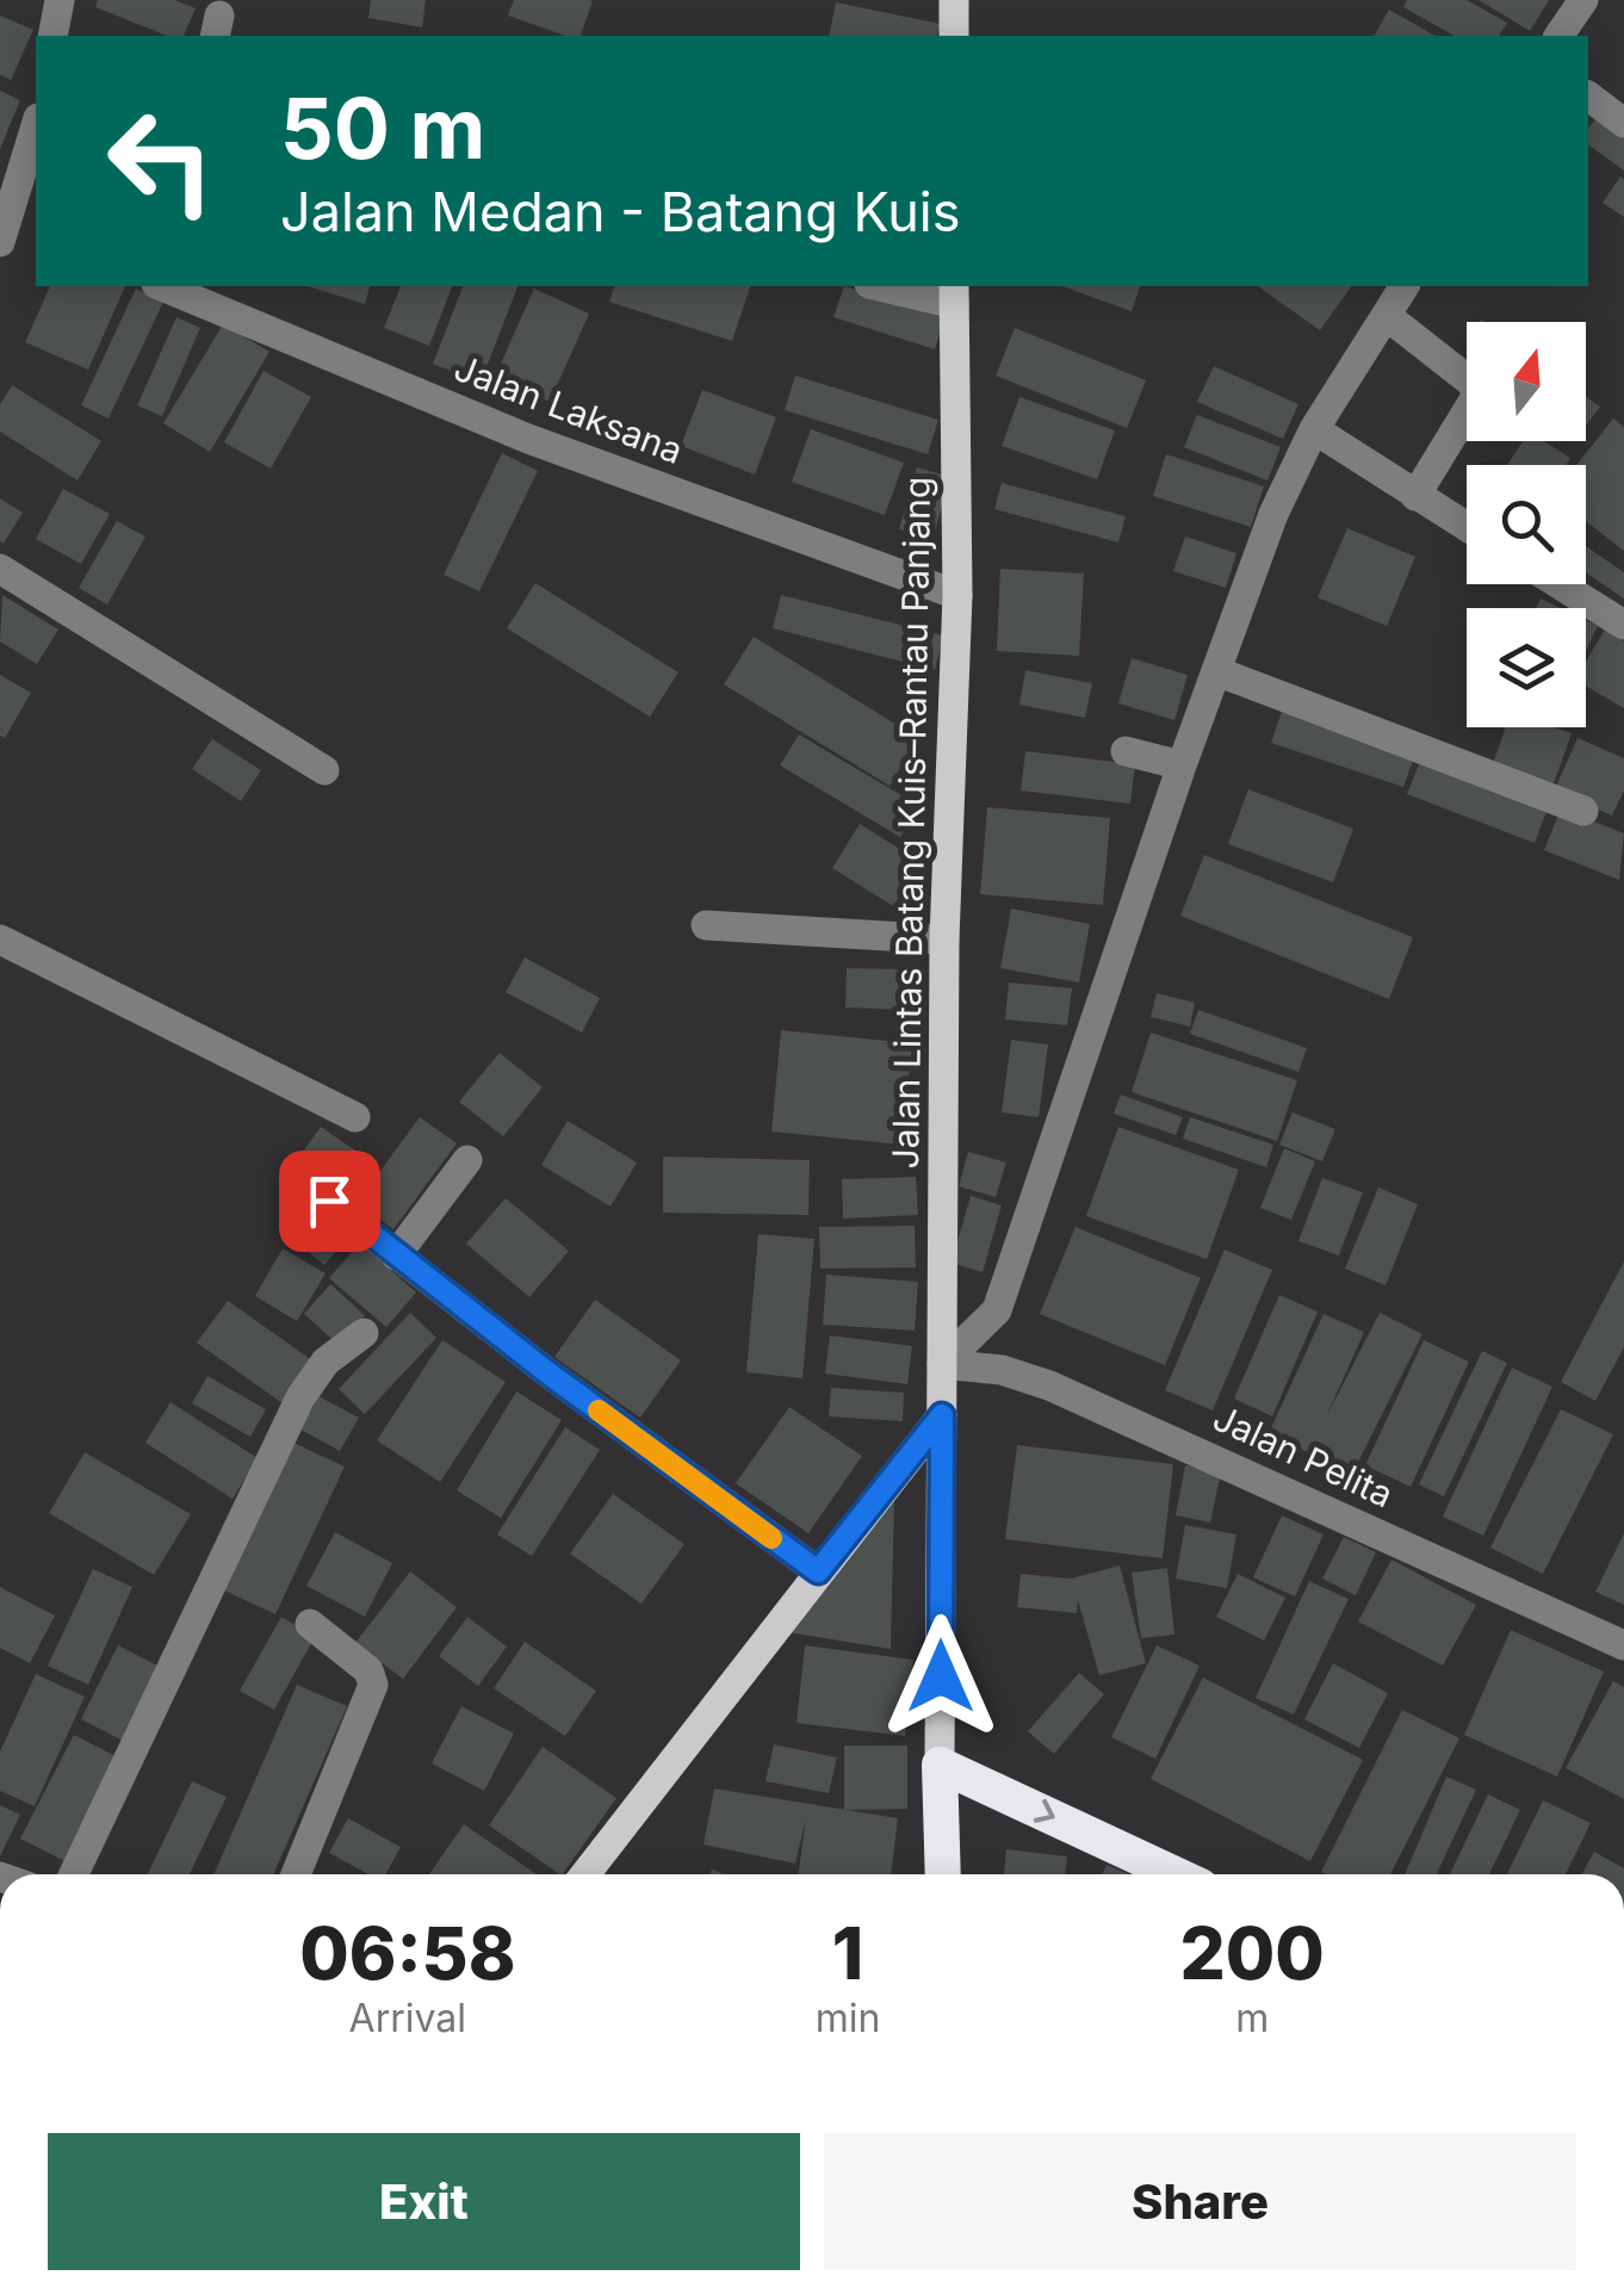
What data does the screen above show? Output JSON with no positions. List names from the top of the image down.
{
  "streets": {
    "main road": ["Jalan Lintas Batang Kuis–Rantau Panjang"],
    "street": ["Jalan Laksana", "Jalan Pelita"]
  },
  "crossings": [
    ["Jalan Laksana", "Jalan Lintas Batang Kuis–Rantau Panjang"],
    ["Jalan Lintas Batang Kuis–Rantau Panjang", "Jalan Pelita"]
  ],
  "north": "top",
  "page": {
    "turn": ["50 m", "Jalan Medan - Batang Kuis"],
    "eta": [
      "06:58",
      "Arrival",
      "1",
      "min",
      "200",
      "m"
    ],
    "buttons": ["Exit", "Share"]
  }
}
